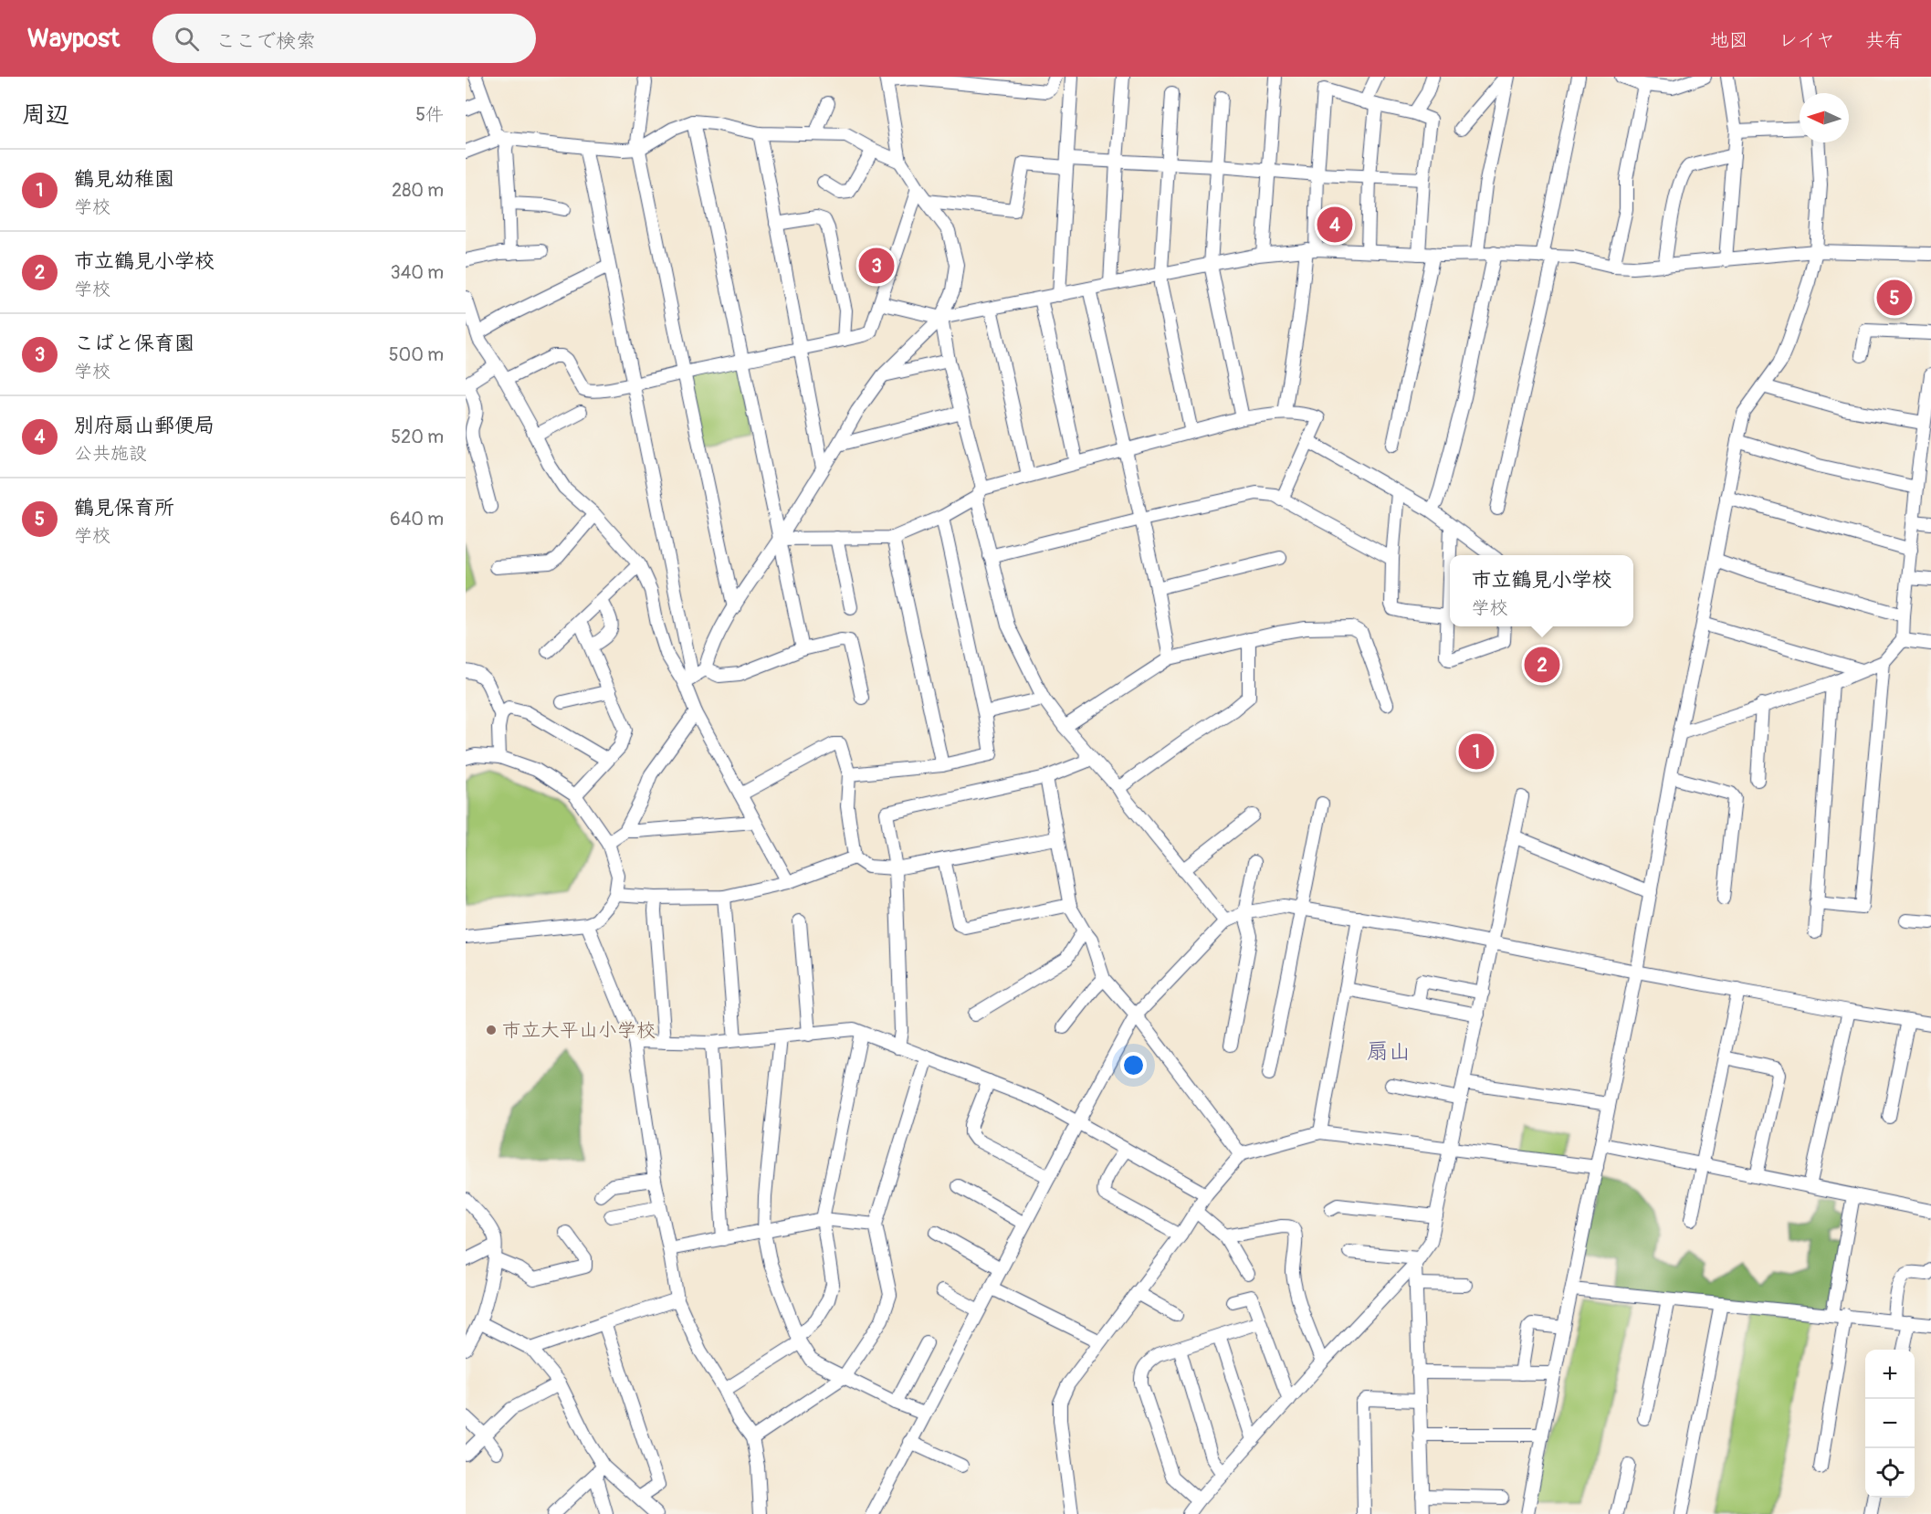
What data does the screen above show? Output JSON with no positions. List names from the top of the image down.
{
  "districts": ["扇山"],
  "places": ["市立大平山小学校"],
  "north": "left",
  "page": {
    "header": "Waypost",
    "search": "ここで検索",
    "nav": ["地図", "レイヤ", "共有"],
    "heading": ["周辺", "5件"],
    "list": [
      {
        "mark": "1",
        "name": "鶴見幼稚園",
        "note": "学校",
        "value": "280 m"
      },
      {
        "mark": "2",
        "name": "市立鶴見小学校",
        "note": "学校",
        "value": "340 m"
      },
      {
        "mark": "3",
        "name": "こばと保育園",
        "note": "学校",
        "value": "500 m"
      },
      {
        "mark": "4",
        "name": "別府扇山郵便局",
        "note": "公共施設",
        "value": "520 m"
      },
      {
        "mark": "5",
        "name": "鶴見保育所",
        "note": "学校",
        "value": "640 m"
      }
    ],
    "pins": [
      "4",
      "3",
      "5",
      "2",
      "1"
    ],
    "popup": ["市立鶴見小学校", "学校"],
    "map_buttons": ["+", "−"]
  }
}
